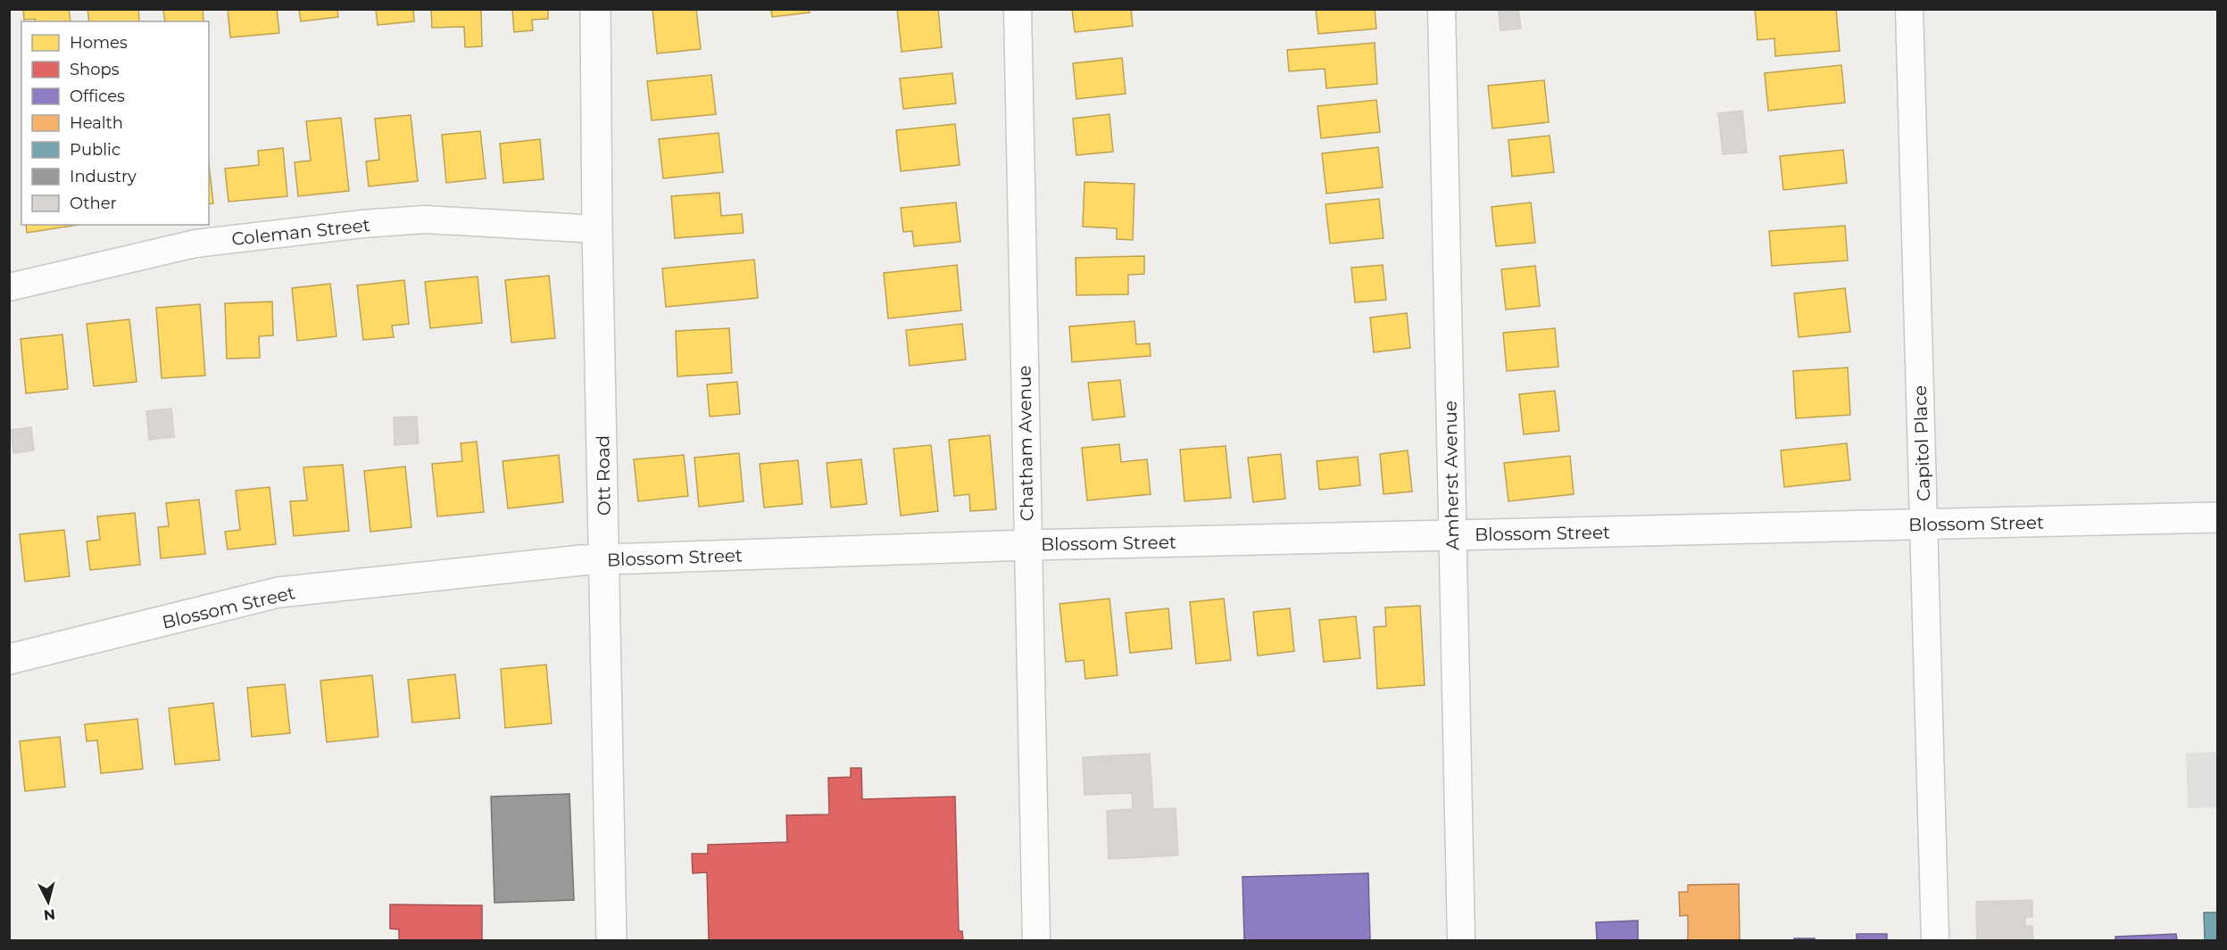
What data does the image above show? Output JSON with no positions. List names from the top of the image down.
{
  "streets": {
    "street": [
      "Coleman Street",
      "Chatham Avenue",
      "Capitol Place",
      "Ott Road",
      "Amherst Avenue",
      "Blossom Street"
    ]
  },
  "crossings": [
    ["Coleman Street", "Ott Road"],
    ["Chatham Avenue", "Blossom Street"],
    ["Capitol Place", "Blossom Street"],
    ["Ott Road", "Blossom Street"],
    ["Amherst Avenue", "Blossom Street"]
  ],
  "legend": [
    "Homes",
    "Shops",
    "Offices",
    "Health",
    "Public",
    "Industry",
    "Other"
  ],
  "north": "bottom"
}
